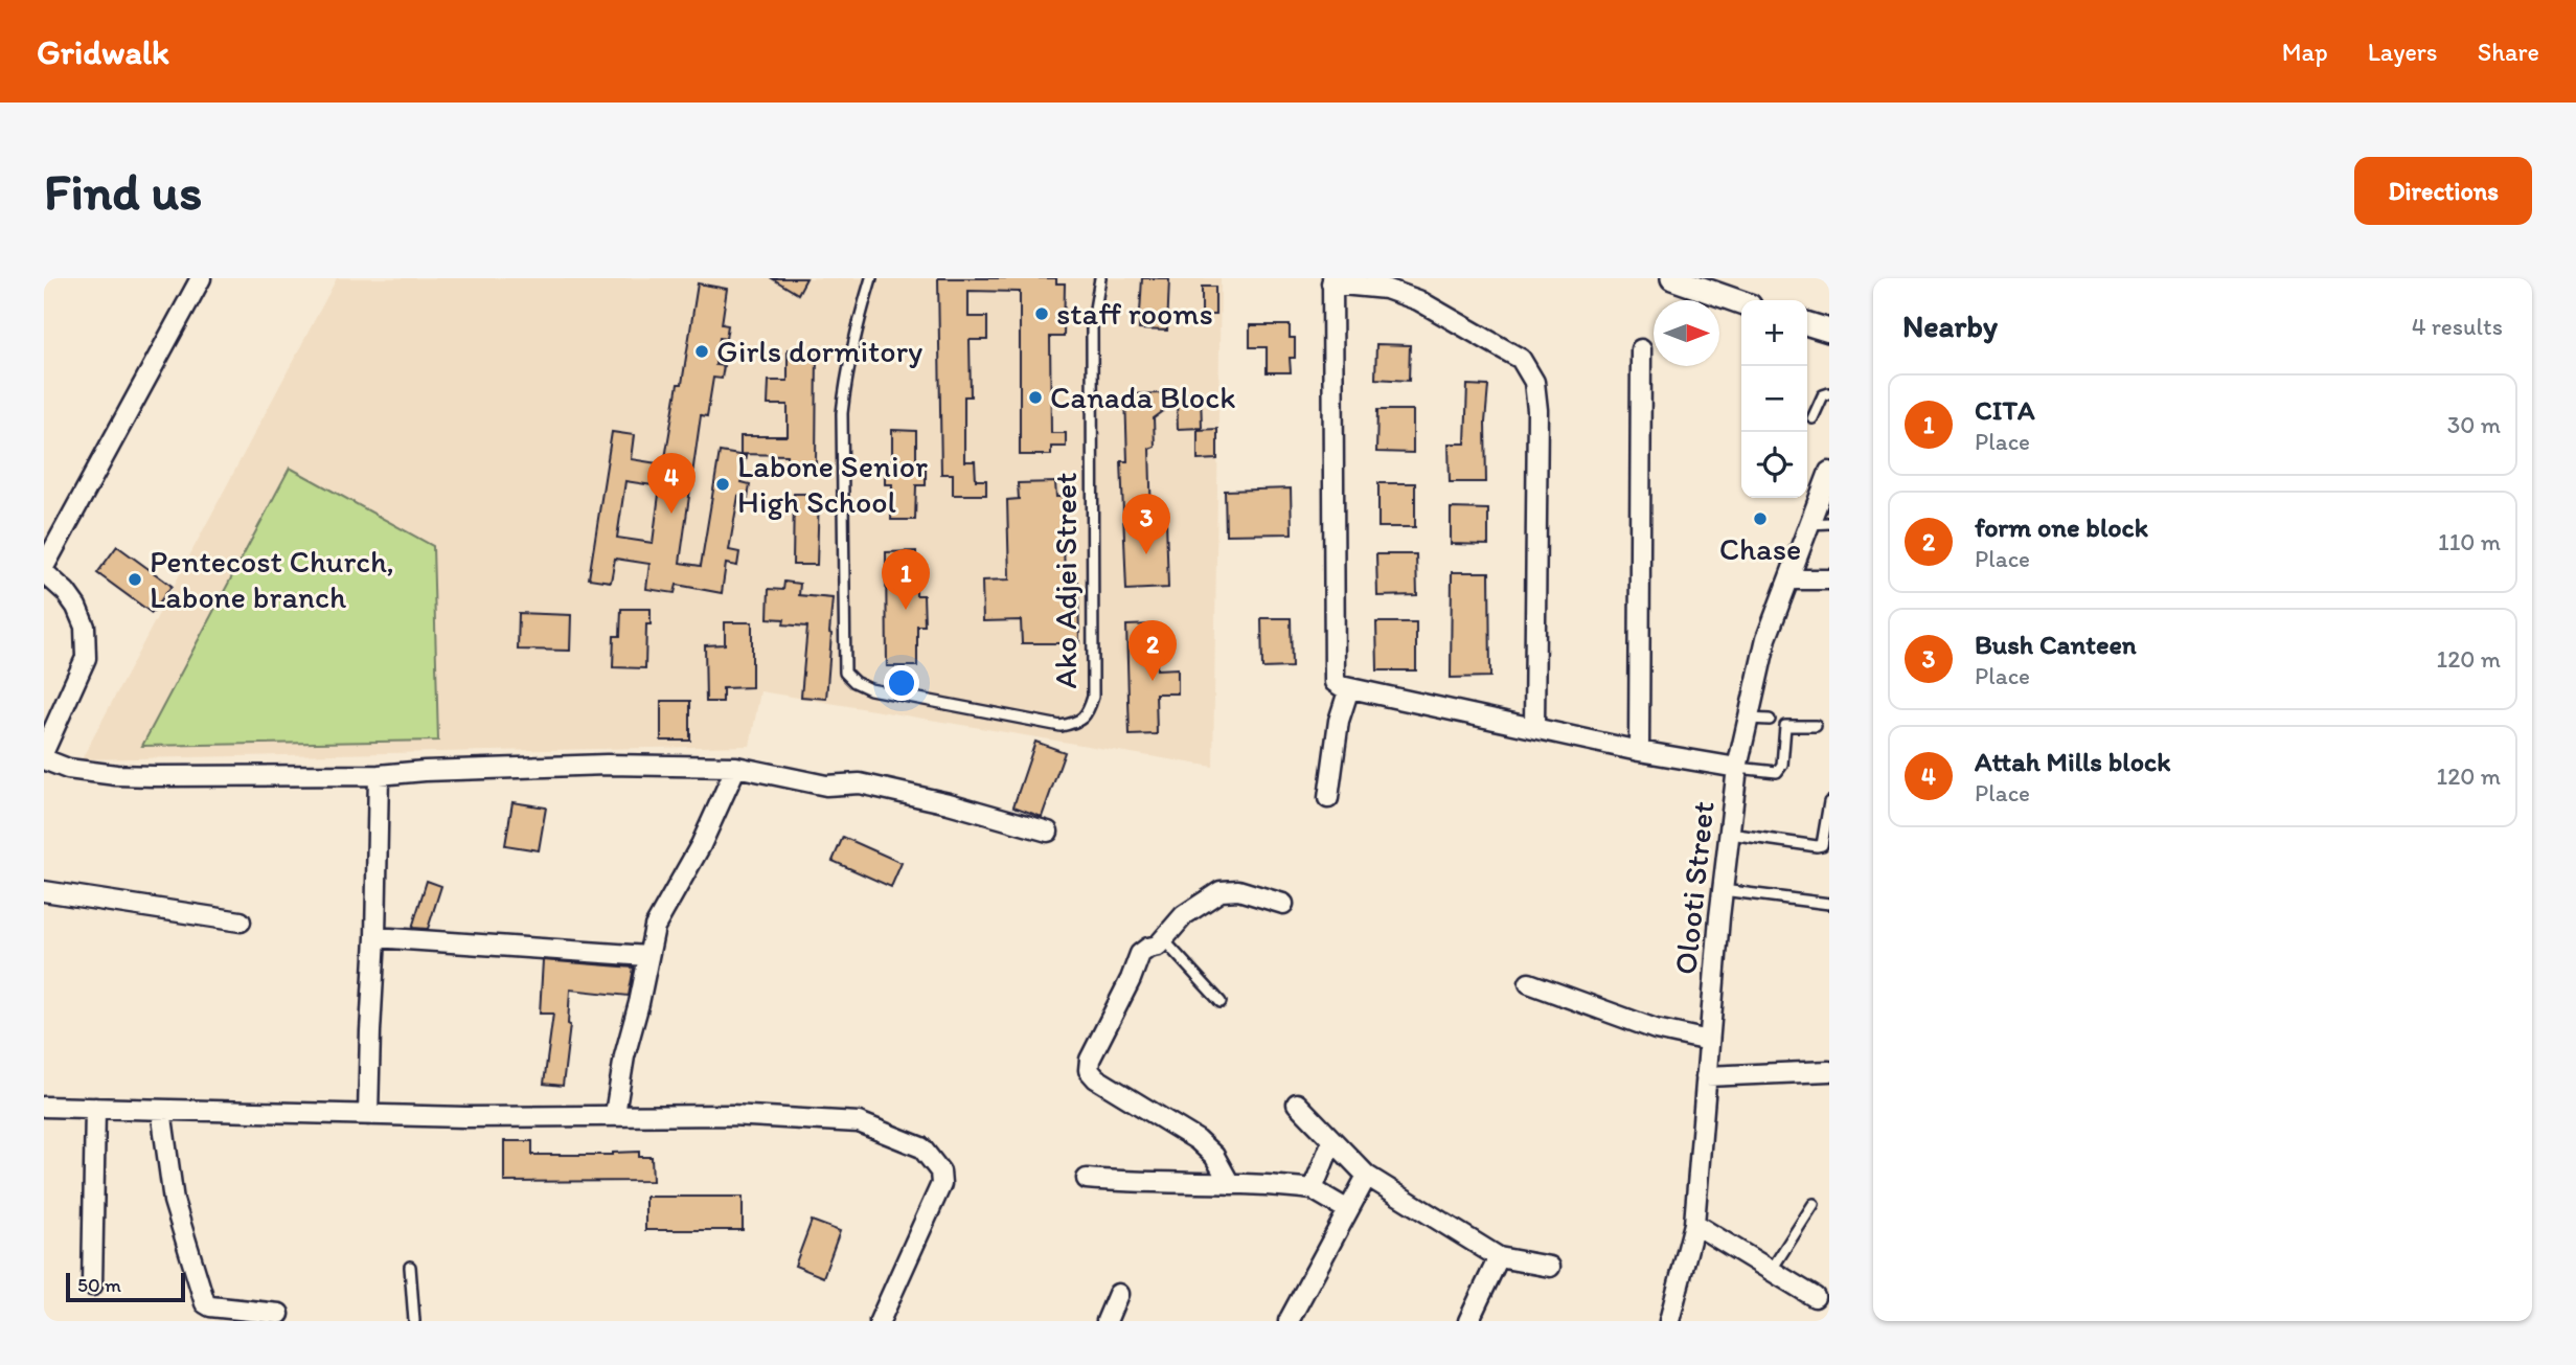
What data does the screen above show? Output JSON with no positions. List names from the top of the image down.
{
  "streets": {
    "street": ["Olooti Street"],
    "lane": ["Ako Adjei Street"]
  },
  "places": [
    "staff rooms",
    "Girls dormitory",
    "Canada Block",
    "Labone Senior High School",
    "Chase",
    "Pentecost Church, Labone branch"
  ],
  "scale_bar": "50 m",
  "north": "right",
  "page": {
    "header": "Gridwalk",
    "nav": ["Map", "Layers", "Share"],
    "buttons": "Directions",
    "title": "Find us",
    "heading": ["Nearby", "4 results"],
    "map_buttons": ["+", "−"],
    "list": [
      {
        "mark": "1",
        "name": "CITA",
        "note": "Place",
        "value": "30 m"
      },
      {
        "mark": "2",
        "name": "form one block",
        "note": "Place",
        "value": "110 m"
      },
      {
        "mark": "3",
        "name": "Bush Canteen",
        "note": "Place",
        "value": "120 m"
      },
      {
        "mark": "4",
        "name": "Attah Mills block",
        "note": "Place",
        "value": "120 m"
      }
    ],
    "pins": [
      "4",
      "3",
      "1",
      "2"
    ],
    "scale": "50 m"
  }
}
